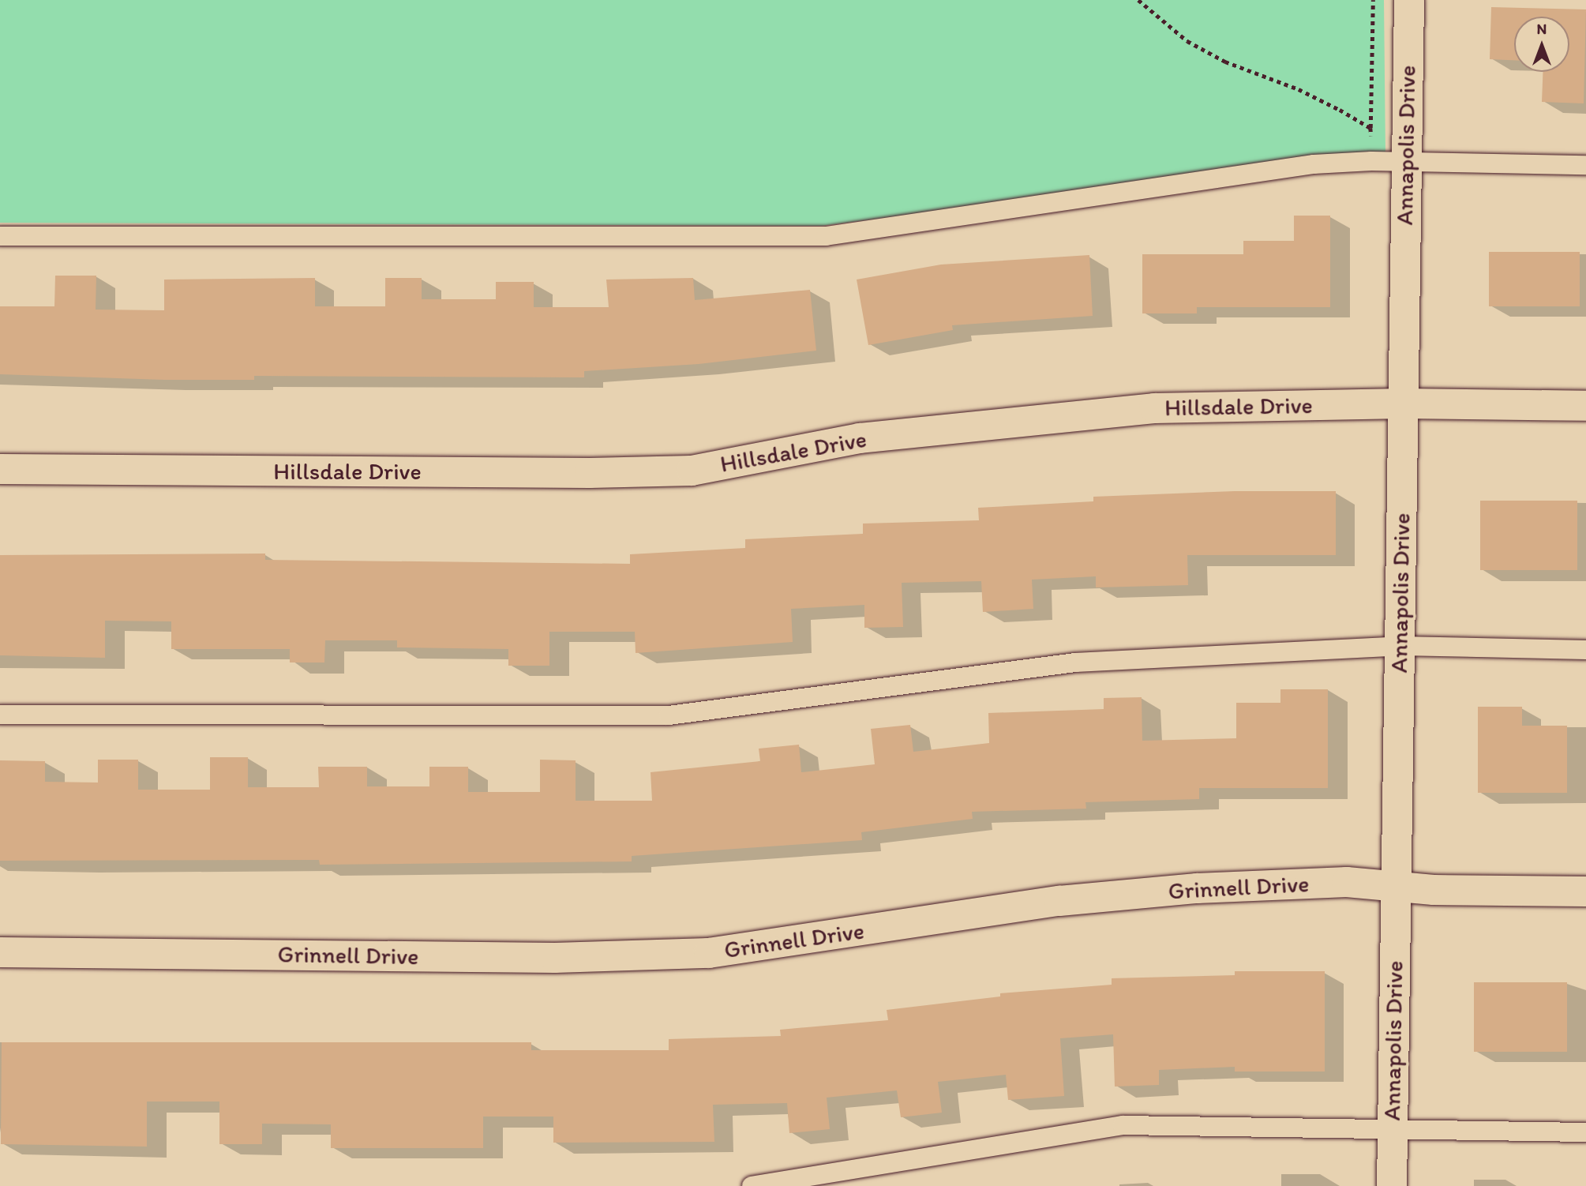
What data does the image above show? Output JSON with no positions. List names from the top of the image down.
{
  "streets": {
    "street": ["Annapolis Drive", "Hillsdale Drive", "Grinnell Drive"]
  },
  "crossings": [
    ["Annapolis Drive", "Hillsdale Drive"],
    ["Annapolis Drive", "Grinnell Drive"]
  ],
  "north": "top"
}
